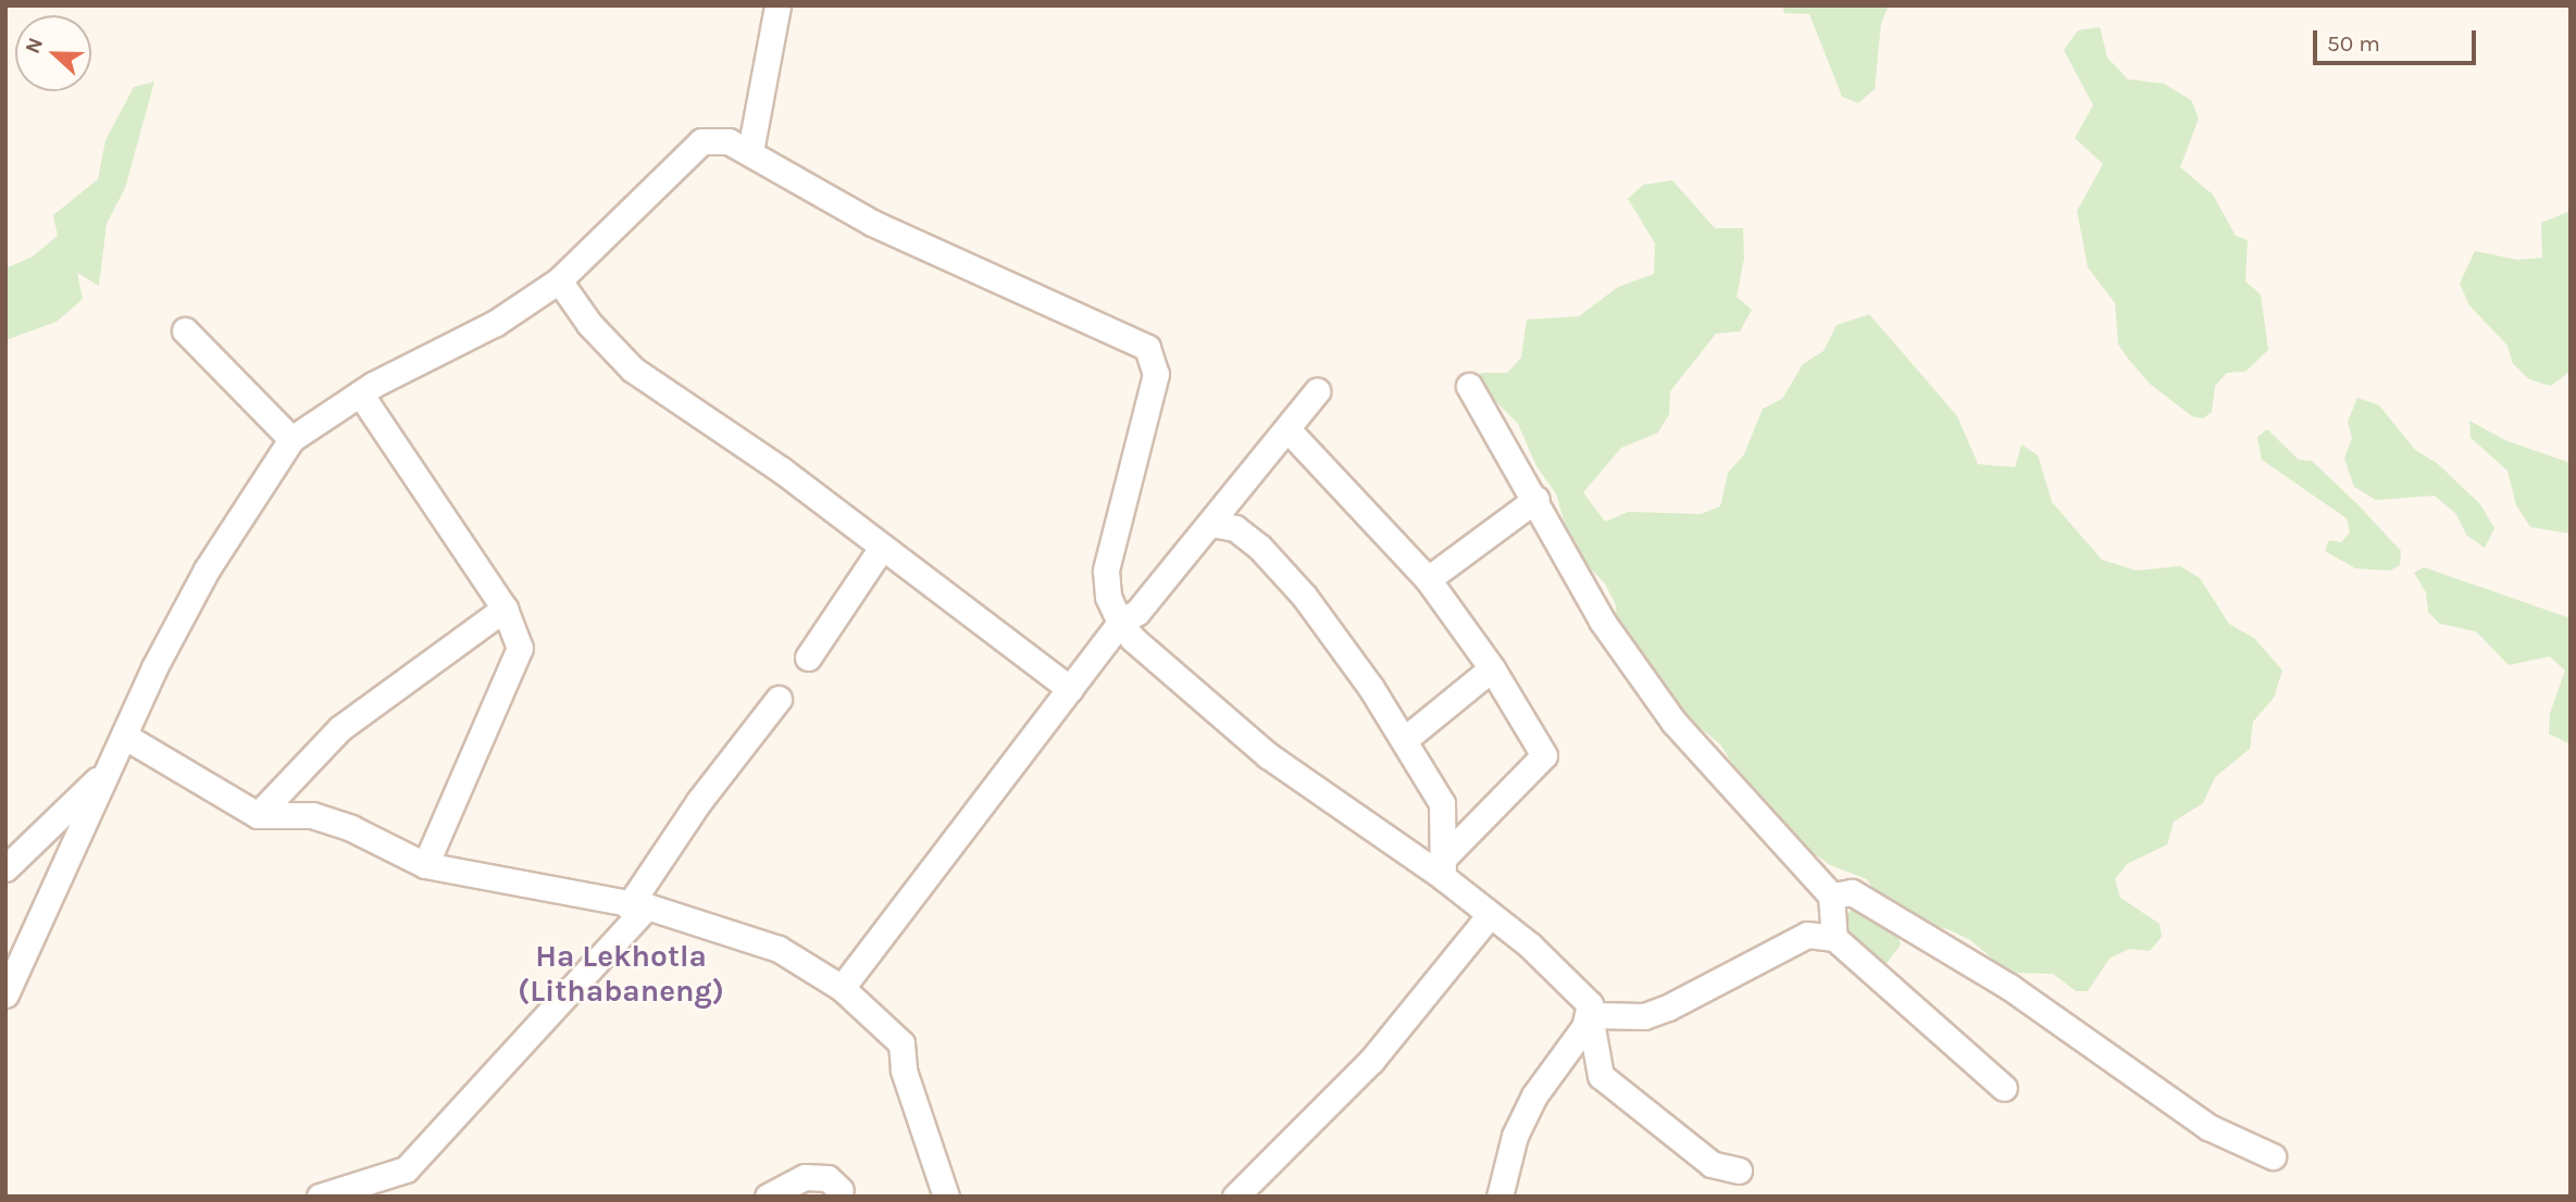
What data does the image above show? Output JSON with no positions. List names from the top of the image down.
{
  "districts": ["Ha Lekhotla (Lithabaneng)"],
  "scale_bar": "50 m",
  "north": "left"
}
